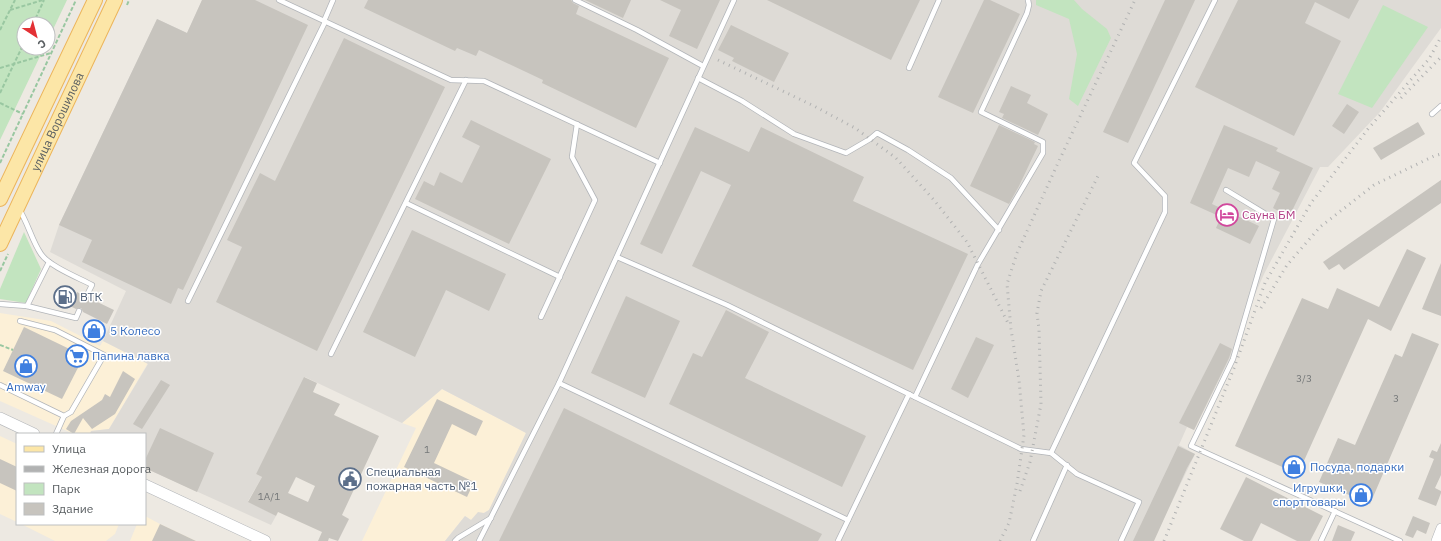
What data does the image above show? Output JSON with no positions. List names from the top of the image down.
{
  "streets": {
    "main road": ["улица Ворошилова"]
  },
  "places": {
    "hotel": ["Сауна БМ"],
    "fuel station": ["ВТК"],
    "shop": [
      "5 Колесо",
      "Amway",
      "Посуда, подарки",
      "Игрушки, спорттовары"
    ],
    "supermarket": ["Папина лавка"],
    "public building": ["Специальная пожарная часть №1"]
  },
  "house_numbers": [
    "3/3",
    "3",
    "1",
    "1А/1"
  ],
  "legend": [
    "Улица",
    "Железная дорога",
    "Парк",
    "Здание"
  ],
  "north": "bottom right"
}
